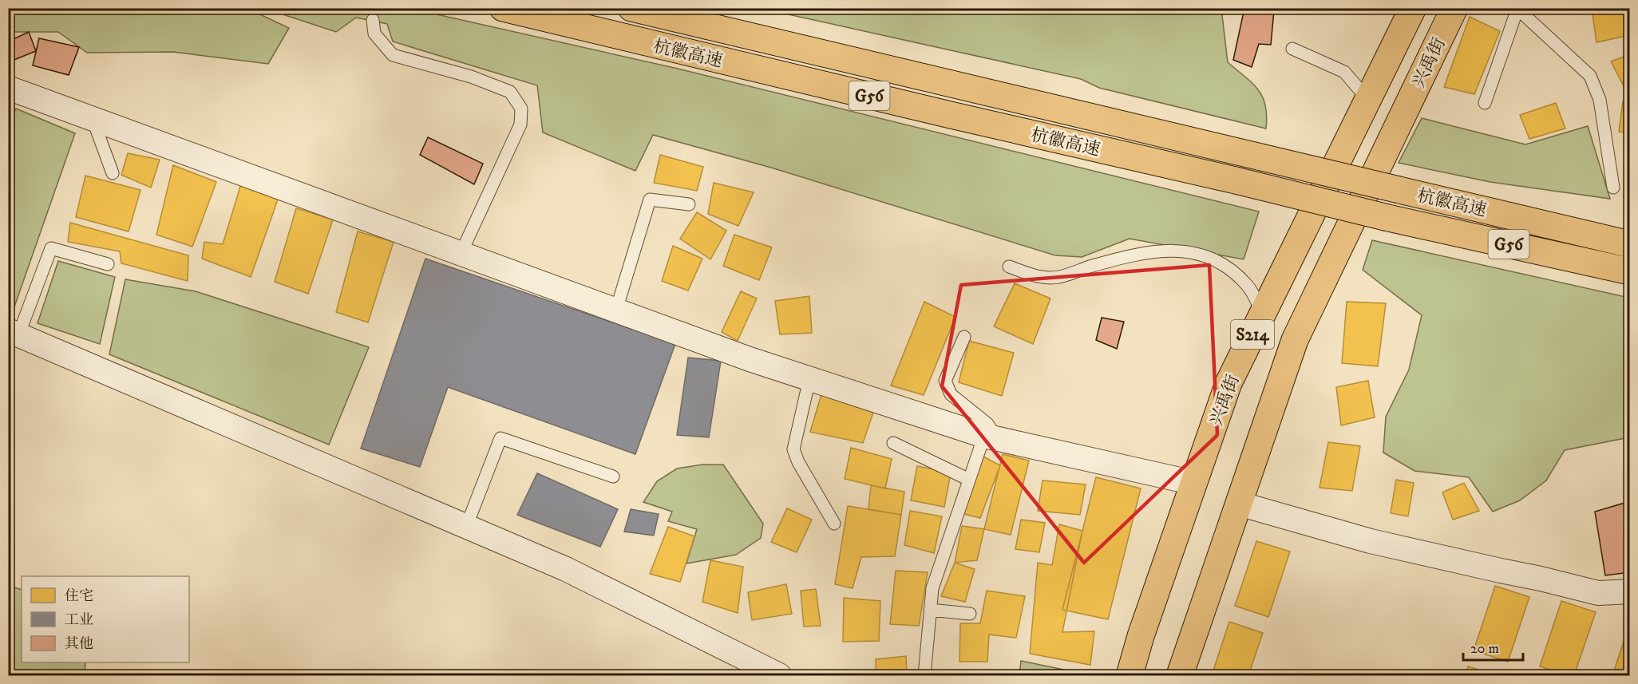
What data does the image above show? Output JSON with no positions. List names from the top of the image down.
{
  "streets": {
    "main road": [
      "杭徽高速",
      "兴禹街",
      "G56",
      "S214"
    ]
  },
  "legend": ["住宅", "工业", "其他"],
  "scale_bar": "20 m"
}
